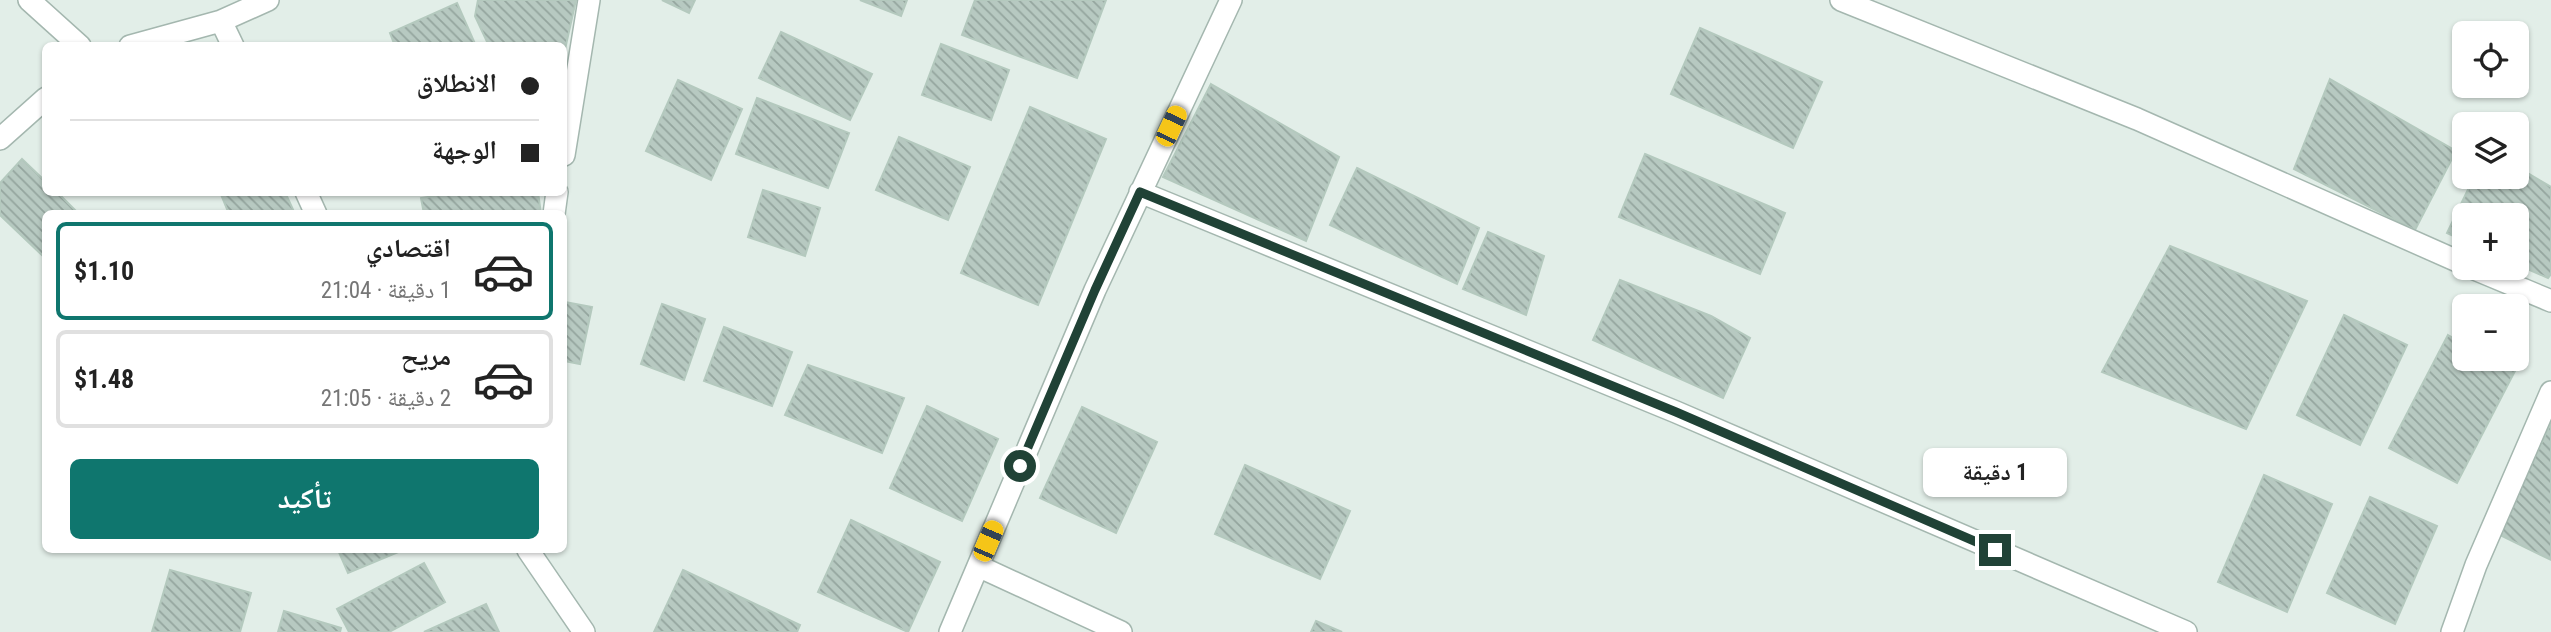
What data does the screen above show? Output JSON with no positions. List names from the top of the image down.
{
  "page": {
    "map_buttons": ["+", "−"],
    "banner": ["الانطلاق", "الوجهة"],
    "list": [
      {
        "name": "اقتصادي",
        "note": "1 دقيقة · 21:04",
        "value": "$1.10"
      },
      {
        "name": "مريح",
        "note": "2 دقيقة · 21:05",
        "value": "$1.48"
      }
    ],
    "buttons": "تأكيد",
    "bubble": "1 دقيقة"
  }
}
